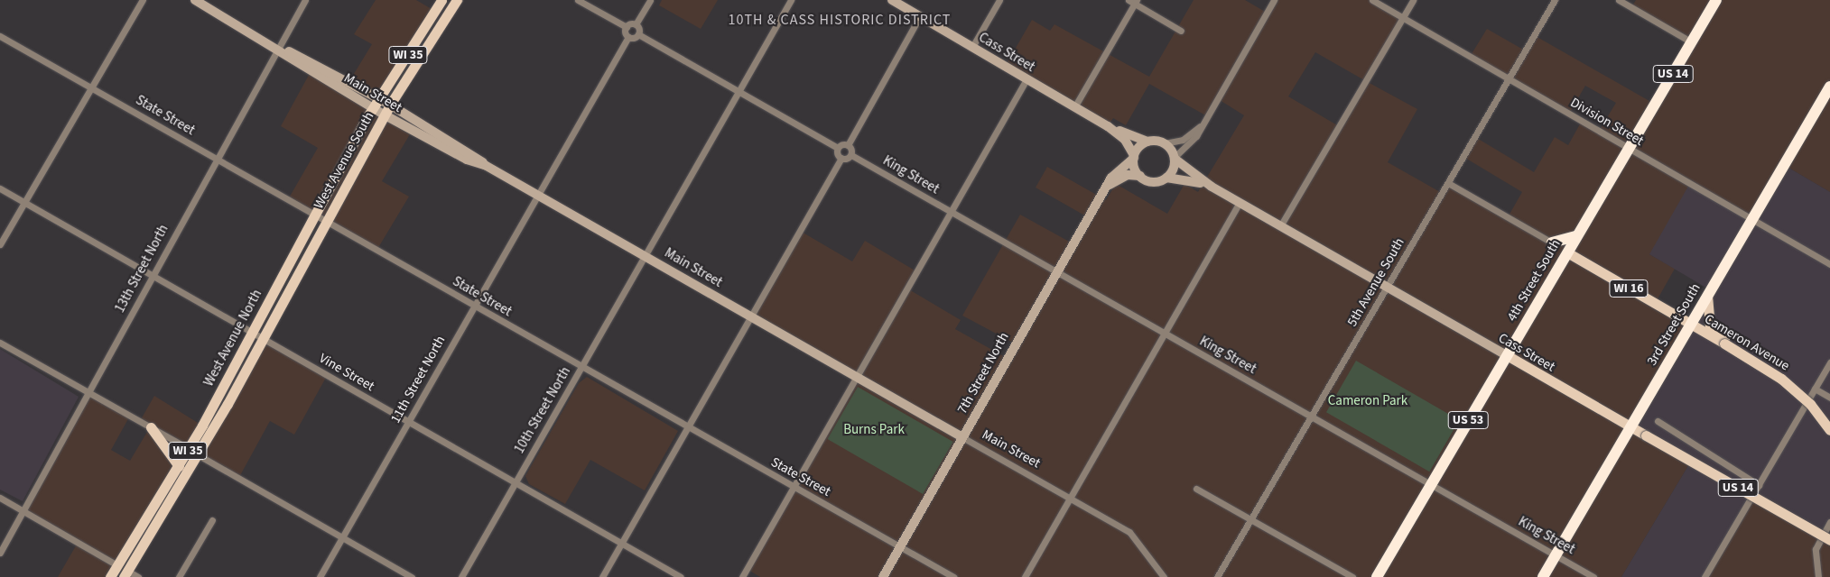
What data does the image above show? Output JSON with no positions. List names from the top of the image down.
{
  "streets": {
    "highway": [
      "US 14",
      "4th Street South",
      "3rd Street South",
      "US 53"
    ],
    "main road": [
      "Cass Street",
      "WI 35",
      "West Avenue South",
      "WI 16",
      "West Avenue North",
      "Cameron Avenue"
    ],
    "street": [
      "Main Street",
      "State Street",
      "Division Street",
      "King Street",
      "13th Street North",
      "5th Avenue South",
      "Vine Street",
      "7th Street North",
      "11th Street North",
      "10th Street North"
    ]
  },
  "crossings": [
    ["Cass Street", "4th Street South"],
    ["Cass Street", "5th Avenue South"],
    ["Cass Street", "3rd Street South"],
    ["Cass Street", "7th Street North"],
    ["Main Street", "West Avenue South"],
    ["Main Street", "13th Street North"],
    ["Main Street", "West Avenue North"],
    ["Main Street", "7th Street North"],
    ["Main Street", "11th Street North"],
    ["Main Street", "10th Street North"],
    ["State Street", "West Avenue South"],
    ["State Street", "13th Street North"],
    ["State Street", "West Avenue North"],
    ["State Street", "7th Street North"],
    ["State Street", "11th Street North"],
    ["State Street", "10th Street North"],
    ["Division Street", "4th Street South"],
    ["Division Street", "5th Avenue South"],
    ["Division Street", "3rd Street South"],
    ["West Avenue South", "West Avenue North"],
    ["West Avenue South", "Vine Street"],
    ["King Street", "4th Street South"],
    ["King Street", "5th Avenue South"],
    ["King Street", "3rd Street South"],
    ["King Street", "7th Street North"],
    ["13th Street North", "Vine Street"],
    ["4th Street South", "Cameron Avenue"],
    ["3rd Street South", "Cameron Avenue"],
    ["West Avenue North", "Vine Street"],
    ["Vine Street", "11th Street North"],
    ["Vine Street", "10th Street North"]
  ],
  "districts": ["10TH & CASS HISTORIC DISTRICT"],
  "parks": ["Cameron Park", "Burns Park"]
}
